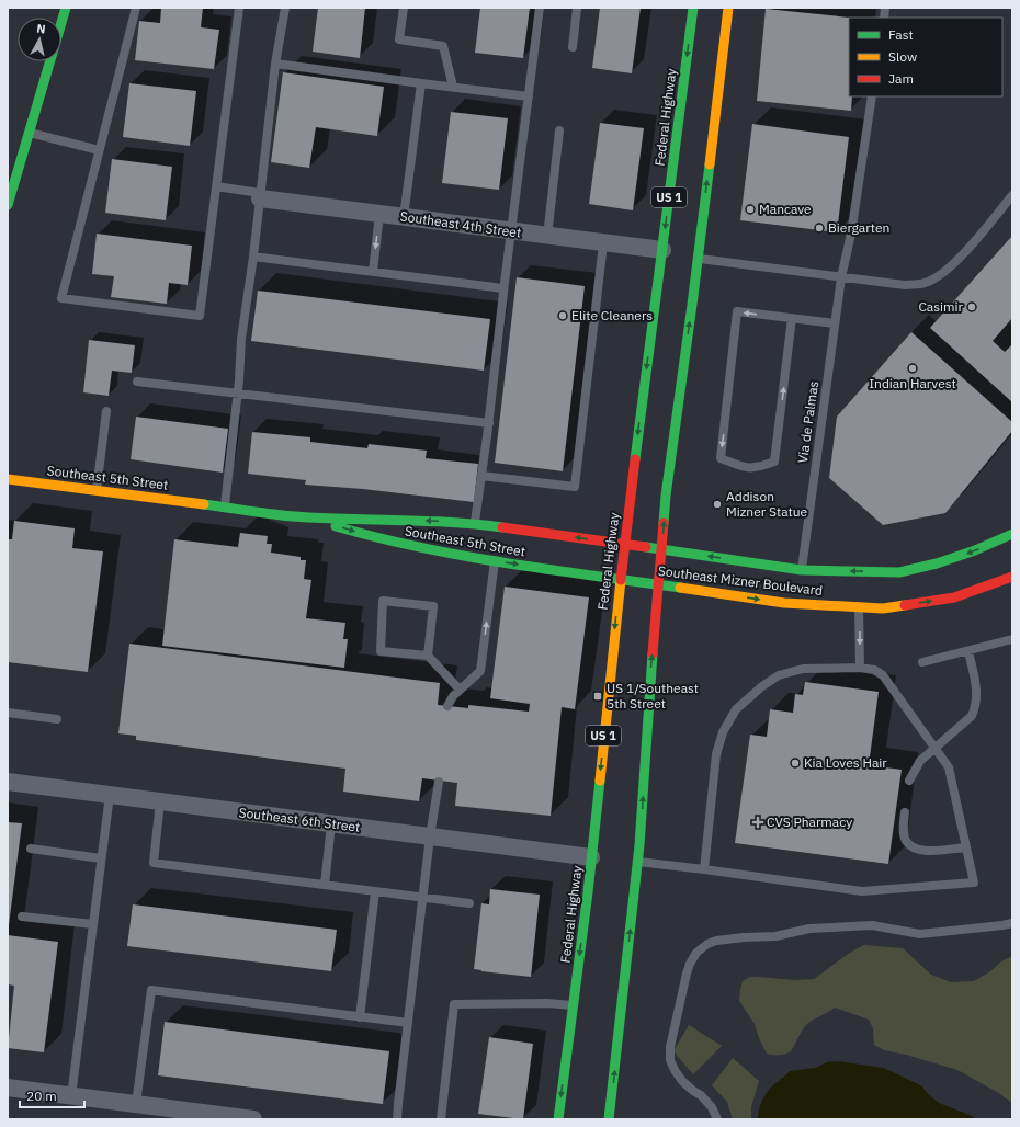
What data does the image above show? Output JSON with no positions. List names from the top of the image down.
{
  "streets": {
    "main road": [
      "Federal Highway",
      "US 1",
      "Southeast 5th Street",
      "Southeast Mizner Boulevard"
    ],
    "street": ["Southeast 4th Street", "Southeast 6th Street"],
    "lane": ["Via de Palmas"]
  },
  "crossings": [
    ["Federal Highway", "Southeast 4th Street"],
    ["Federal Highway", "Southeast 5th Street"],
    ["Federal Highway", "Southeast Mizner Boulevard"],
    ["Federal Highway", "Southeast 6th Street"],
    ["US 1", "Southeast Mizner Boulevard"],
    ["Via de Palmas", "Southeast Mizner Boulevard"],
    ["Southeast 5th Street", "Southeast Mizner Boulevard"]
  ],
  "places": {
    "other": [
      "Mancave",
      "Biergarten",
      "Casimir",
      "Elite Cleaners",
      "Indian Harvest",
      "Addison Mizner Statue",
      "Kia Loves Hair"
    ],
    "transit": ["US 1/Southeast 5th Street"],
    "health": ["CVS Pharmacy"]
  },
  "legend": ["Fast", "Slow", "Jam"],
  "scale_bar": "20 m",
  "north": "top"
}
